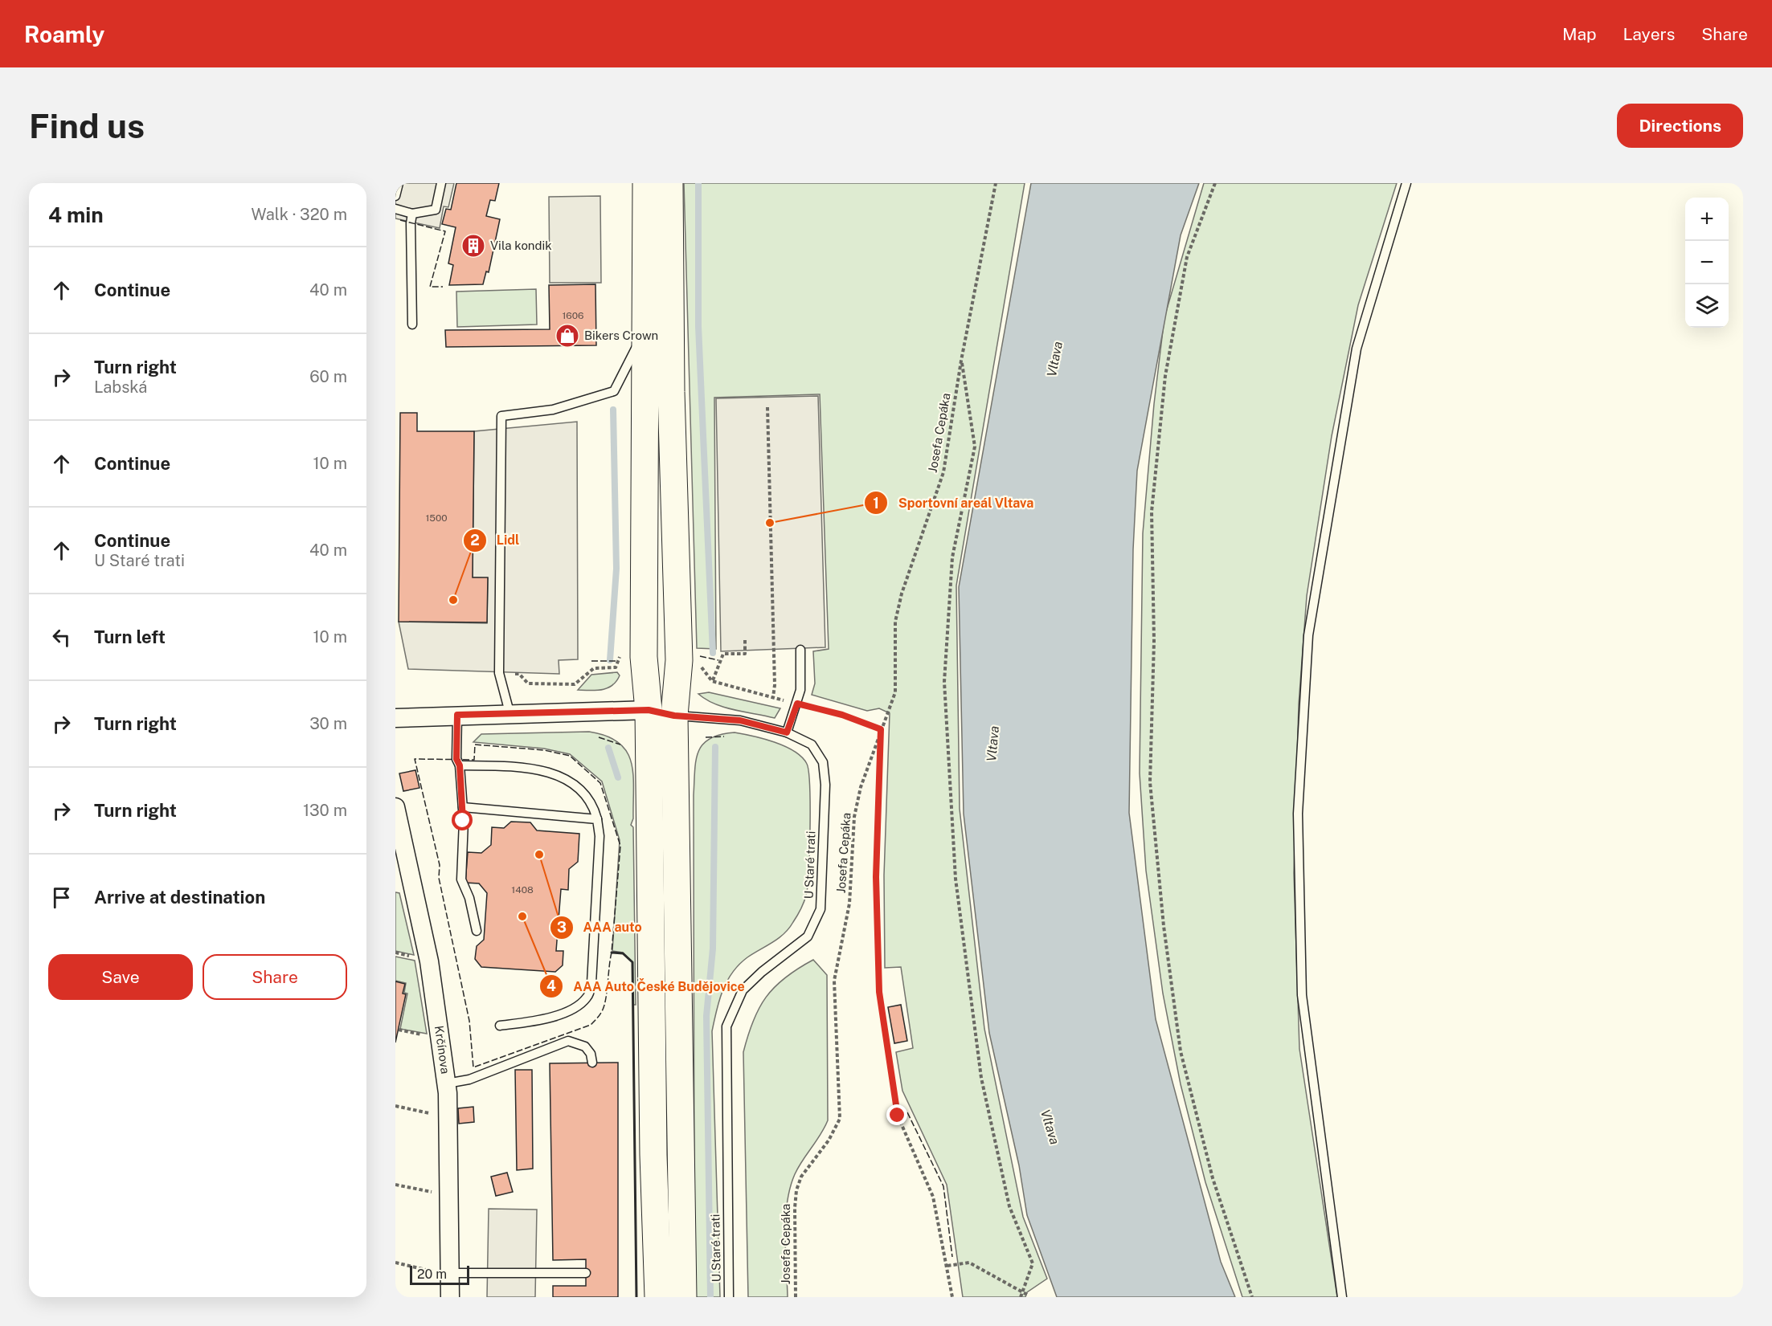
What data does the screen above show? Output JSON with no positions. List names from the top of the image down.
{
  "streets": {
    "street": ["Krčínova"],
    "lane": ["U Staré trati"],
    "path": ["Josefa Cepáka"]
  },
  "water": ["Vltava"],
  "places": {
    "building": ["Vila kondik"],
    "shop": ["Bikers Crown"],
    "other": [
      "Sportovní areál Vltava",
      "Lidl",
      "AAA auto",
      "AAA Auto České Budějovice"
    ]
  },
  "house_numbers": ["1606", "1500", "1408"],
  "scale_bar": "20 m",
  "page": {
    "header": "Roamly",
    "nav": ["Map", "Layers", "Share"],
    "buttons": [
      "Directions",
      ["Save", "Share"]
    ],
    "title": "Find us",
    "heading": ["4 min", "Walk · 320 m"],
    "map_buttons": ["+", "−"],
    "list": [
      ["Continue", "40 m"],
      ["Turn right", "Labská", "60 m"],
      ["Continue", "10 m"],
      ["Continue", "U Staré trati", "40 m"],
      ["Turn left", "10 m"],
      ["Turn right", "30 m"],
      ["Turn right", "130 m"],
      "Arrive at destination"
    ],
    "scale": "20 m"
  }
}
